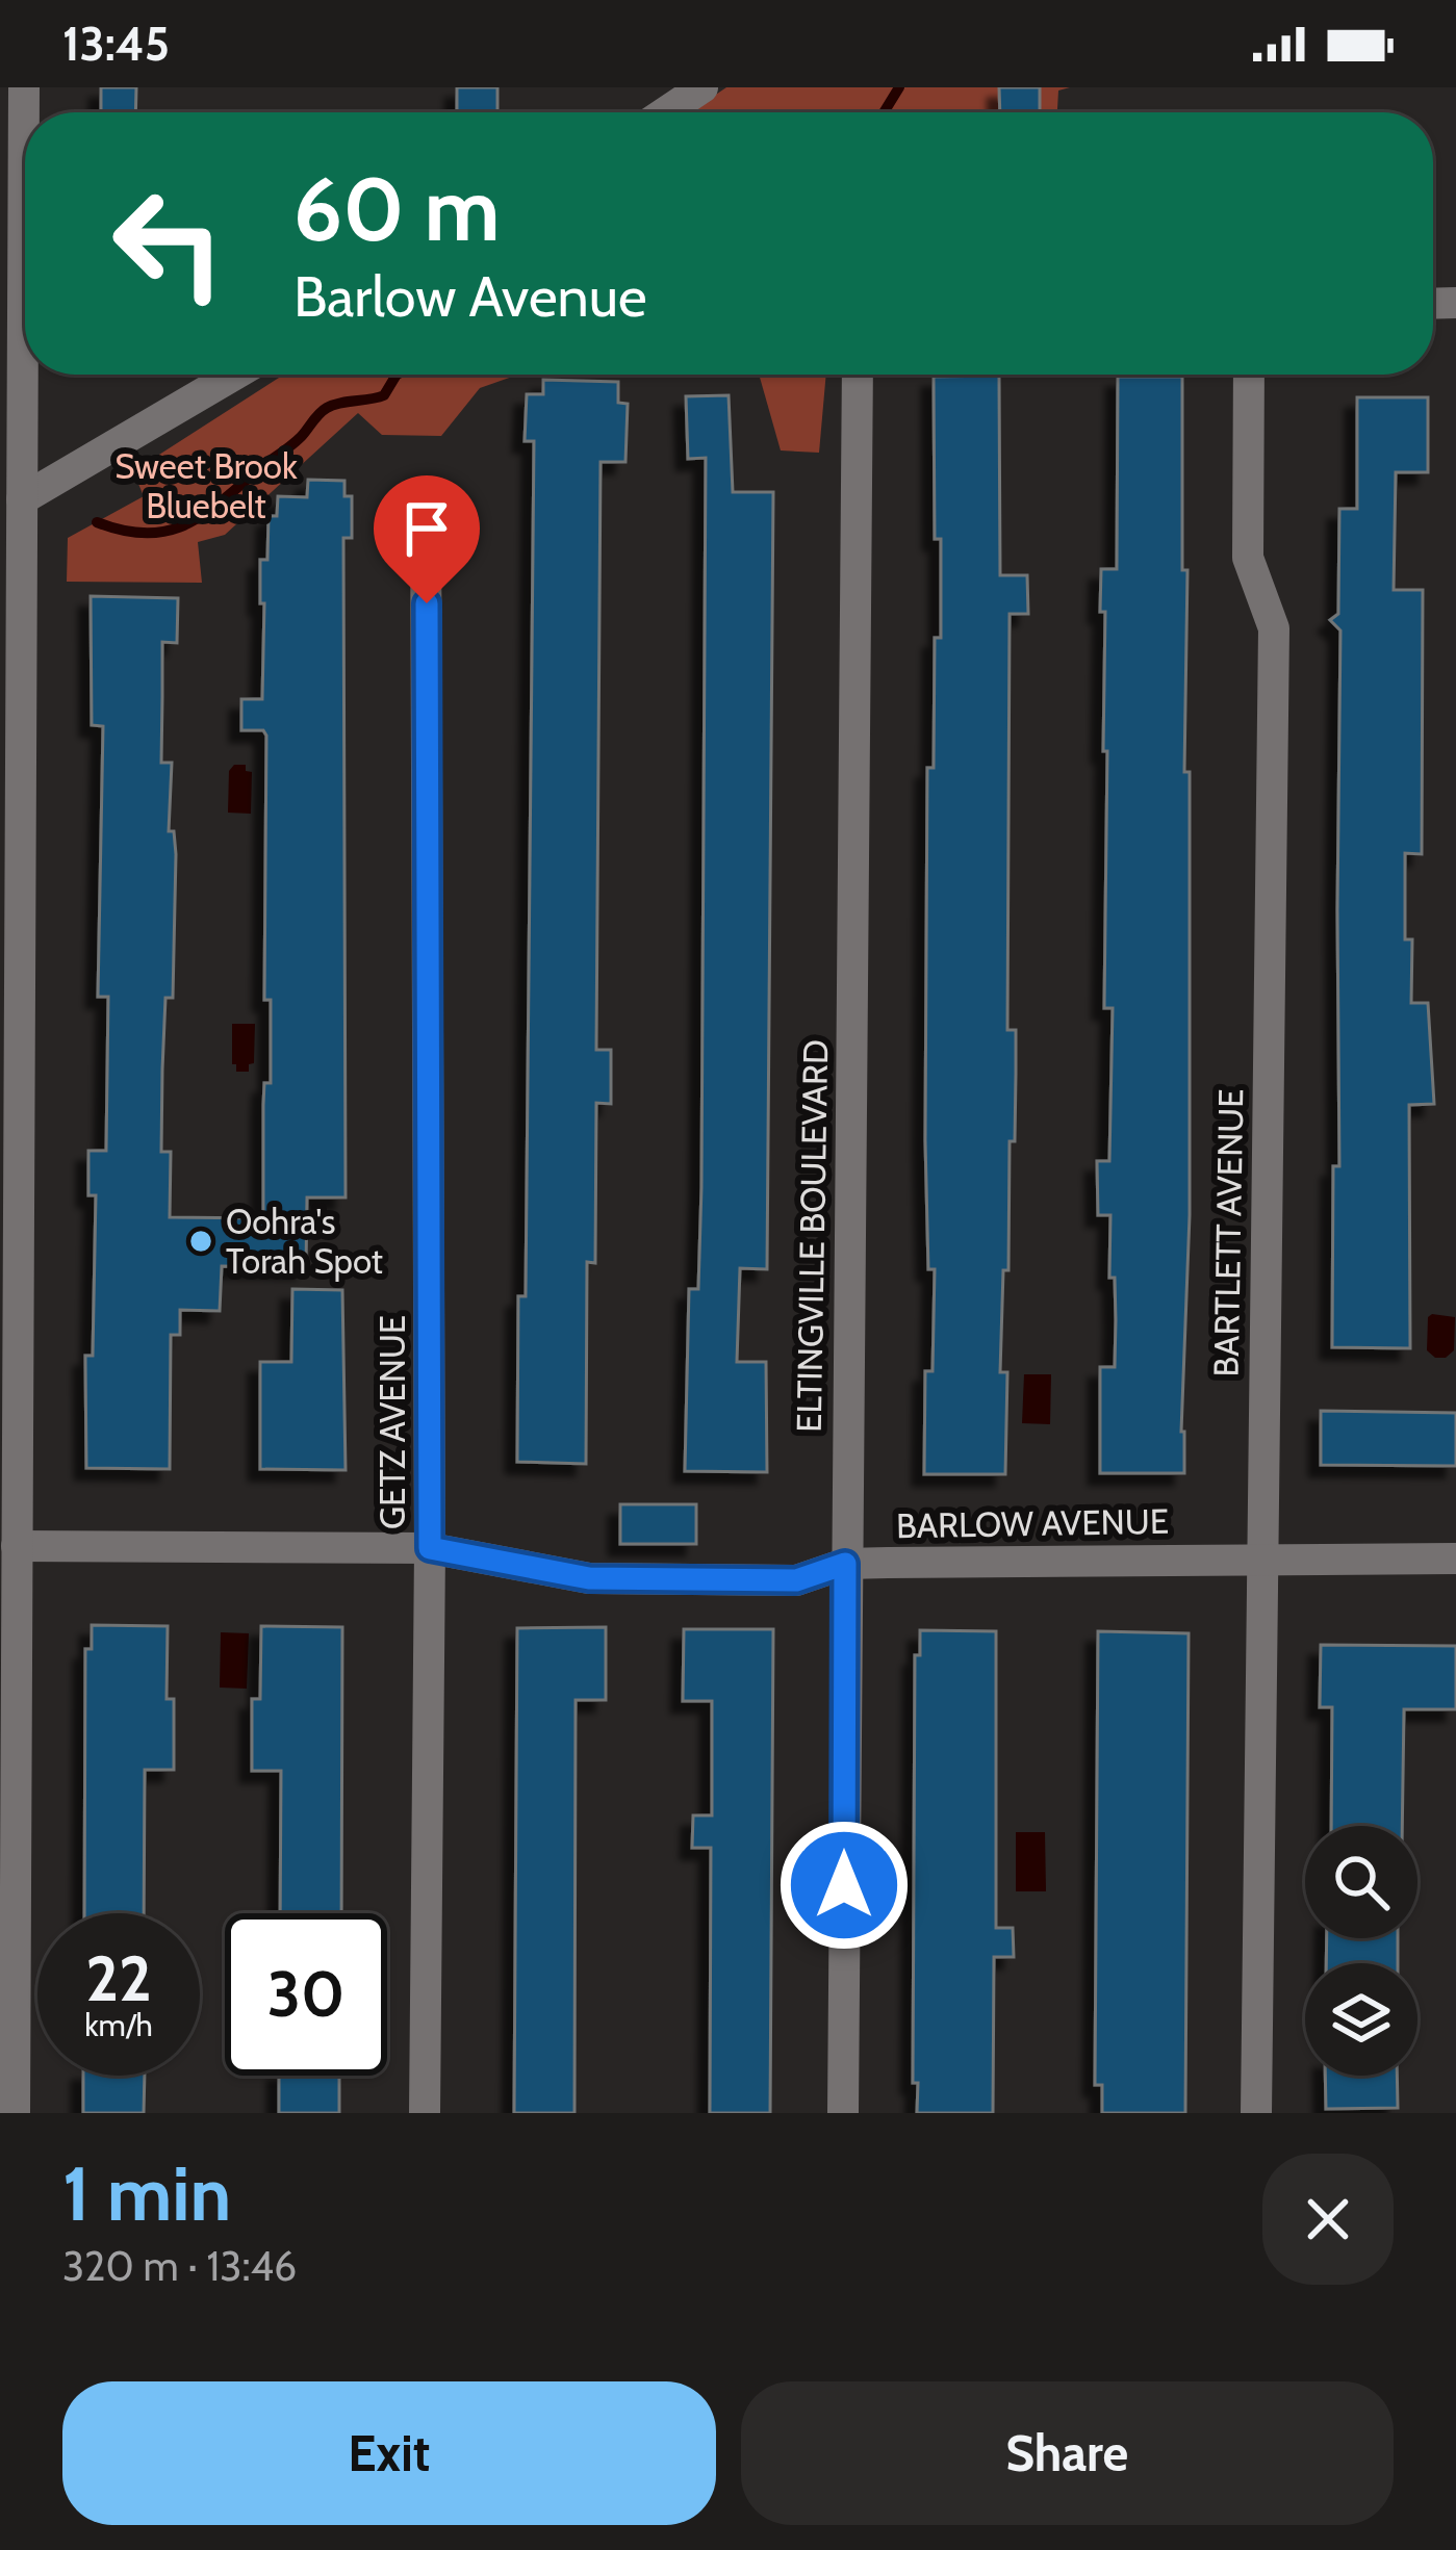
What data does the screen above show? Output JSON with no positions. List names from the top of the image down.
{
  "streets": {
    "street": [
      "BARTLETT AVENUE",
      "ELTINGVILLE BOULEVARD",
      "GETZ AVENUE",
      "BARLOW AVENUE"
    ]
  },
  "crossings": [
    ["BARTLETT AVENUE", "BARLOW AVENUE"],
    ["ELTINGVILLE BOULEVARD", "BARLOW AVENUE"],
    ["GETZ AVENUE", "BARLOW AVENUE"]
  ],
  "parks": ["Sweet Brook Bluebelt"],
  "places": ["Oohra's Torah Spot"],
  "page": {
    "status": "13:45",
    "turn": ["60 m", "Barlow Avenue"],
    "speed": "22 km/h",
    "limit": "30",
    "heading": ["1 min", "320 m · 13:46"],
    "buttons": ["Exit", "Share"]
  }
}
